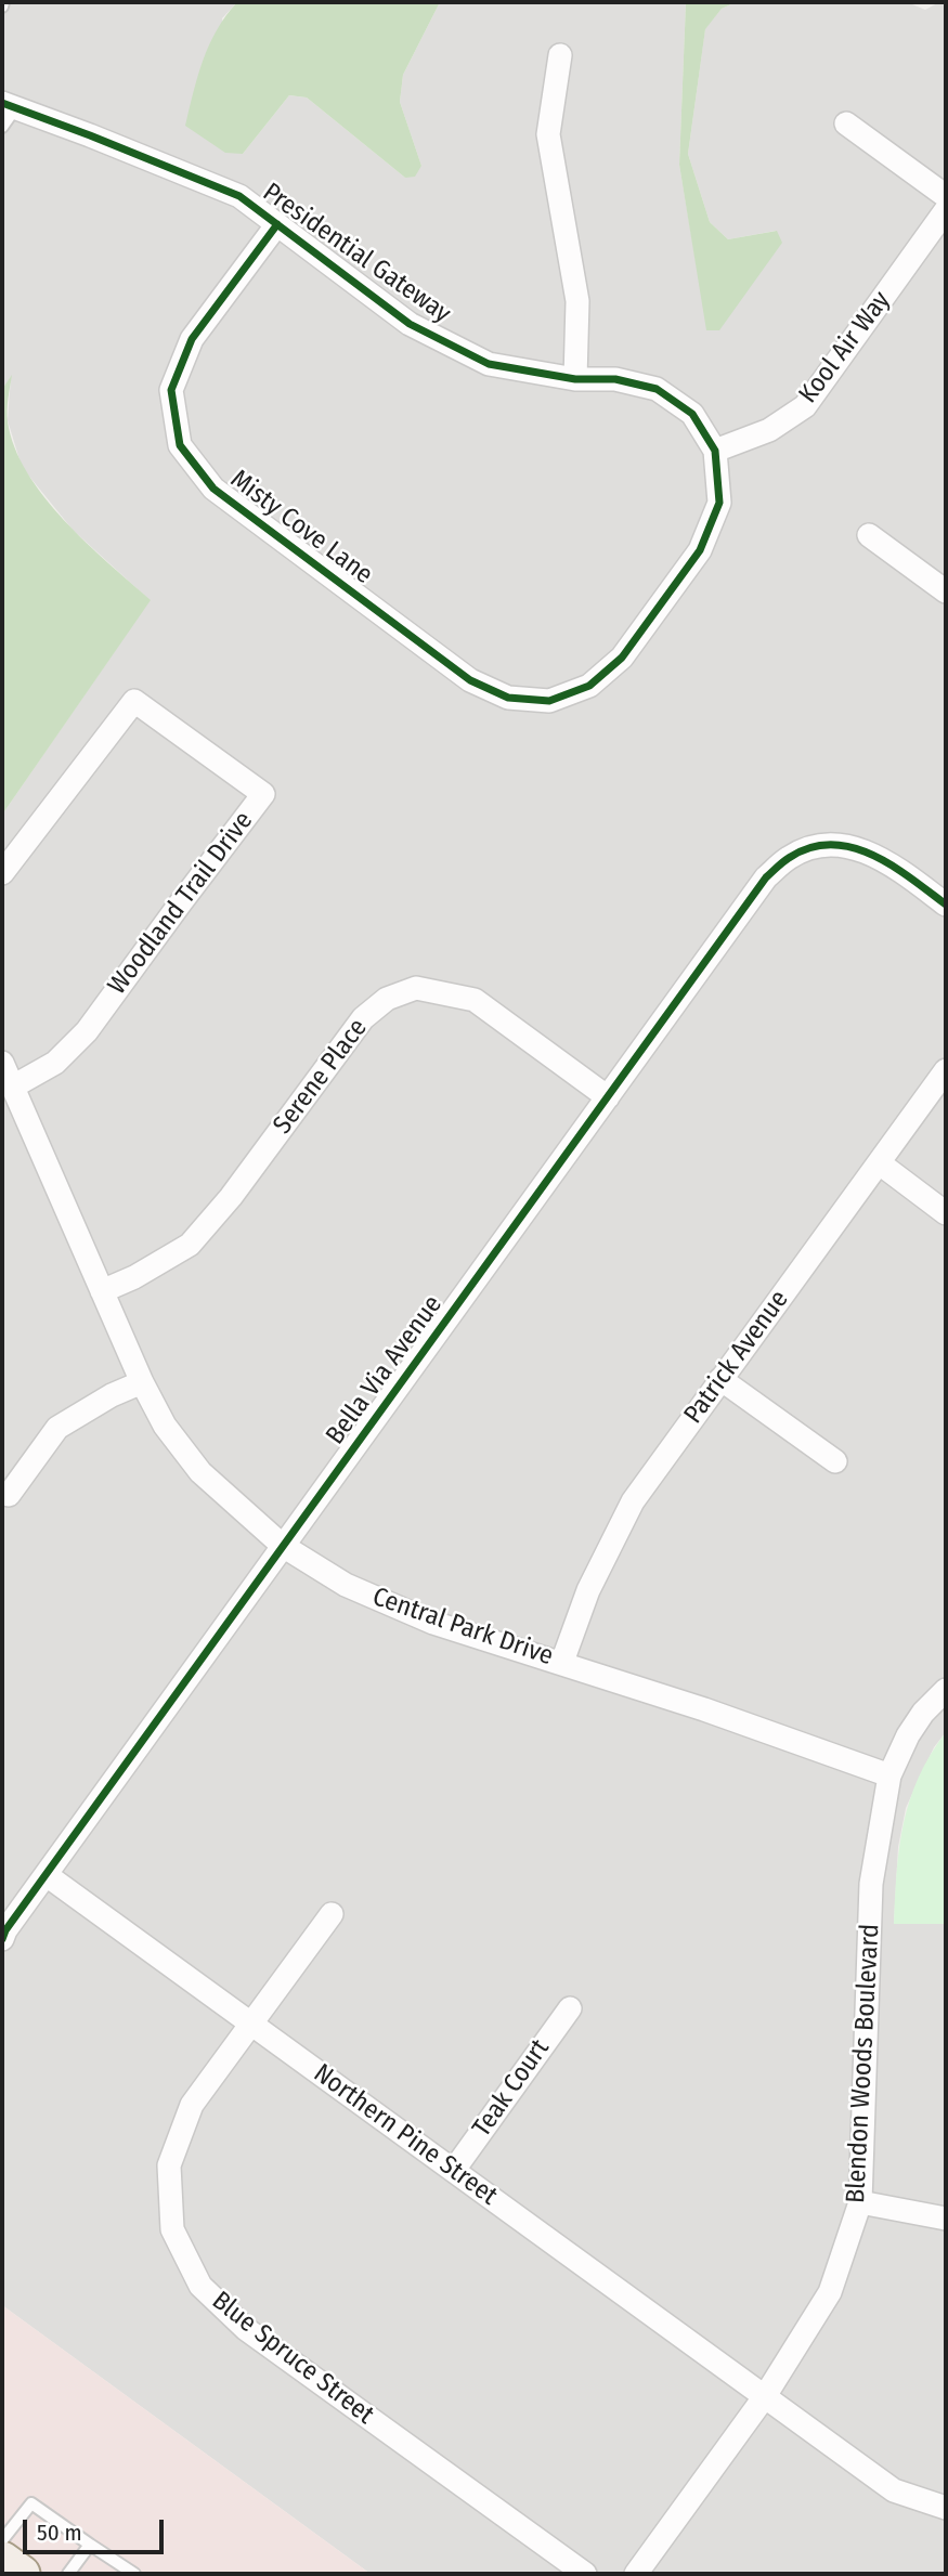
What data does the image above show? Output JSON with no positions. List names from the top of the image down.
{
  "streets": {
    "street": [
      "Presidential Gateway",
      "Kool Air Way",
      "Misty Cove Lane",
      "Woodland Trail Drive",
      "Serene Place",
      "Patrick Avenue",
      "Bella Via Avenue",
      "Central Park Drive",
      "Blendon Woods Boulevard",
      "Teak Court",
      "Northern Pine Street",
      "Blue Spruce Street"
    ]
  },
  "crossings": [
    ["Presidential Gateway", "Kool Air Way"],
    ["Presidential Gateway", "Misty Cove Lane"],
    ["Kool Air Way", "Misty Cove Lane"],
    ["Woodland Trail Drive", "Central Park Drive"],
    ["Serene Place", "Bella Via Avenue"],
    ["Serene Place", "Central Park Drive"],
    ["Patrick Avenue", "Central Park Drive"],
    ["Bella Via Avenue", "Central Park Drive"],
    ["Bella Via Avenue", "Northern Pine Street"],
    ["Central Park Drive", "Blendon Woods Boulevard"],
    ["Blendon Woods Boulevard", "Northern Pine Street"],
    ["Teak Court", "Northern Pine Street"],
    ["Northern Pine Street", "Blue Spruce Street"]
  ],
  "scale_bar": "50 m"
}
